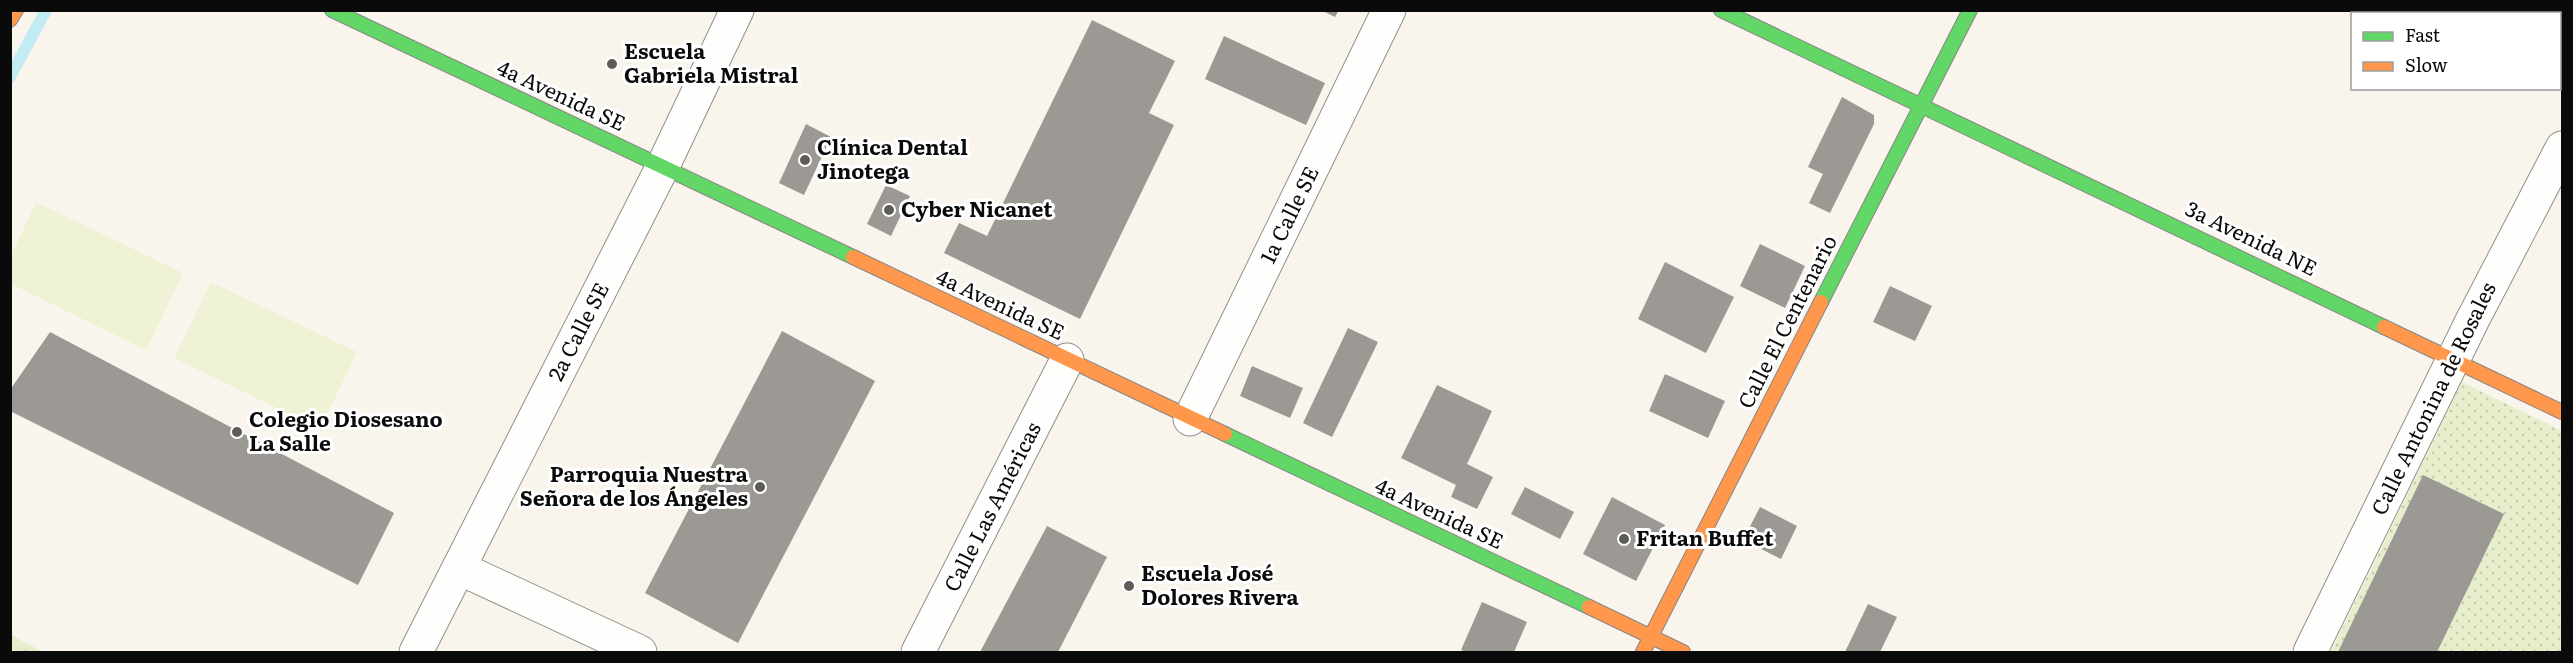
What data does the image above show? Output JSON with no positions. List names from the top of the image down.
{
  "streets": {
    "street": [
      "4a Avenida SE",
      "1a Calle SE",
      "3a Avenida NE",
      "Calle El Centenario",
      "2a Calle SE",
      "Calle Antonina de Rosales",
      "Calle Las Américas"
    ]
  },
  "crossings": [
    ["4a Avenida SE", "1a Calle SE"],
    ["4a Avenida SE", "Calle El Centenario"],
    ["4a Avenida SE", "2a Calle SE"],
    ["4a Avenida SE", "Calle Las Américas"],
    ["3a Avenida NE", "Calle El Centenario"],
    ["3a Avenida NE", "Calle Antonina de Rosales"]
  ],
  "places": [
    "Escuela Gabriela Mistral",
    "Clínica Dental Jinotega",
    "Cyber Nicanet",
    "Colegio Diosesano La Salle",
    "Parroquia Nuestra Señora de los Ángeles",
    "Fritan Buffet",
    "Escuela José Dolores Rivera"
  ],
  "legend": ["Fast", "Slow"]
}
